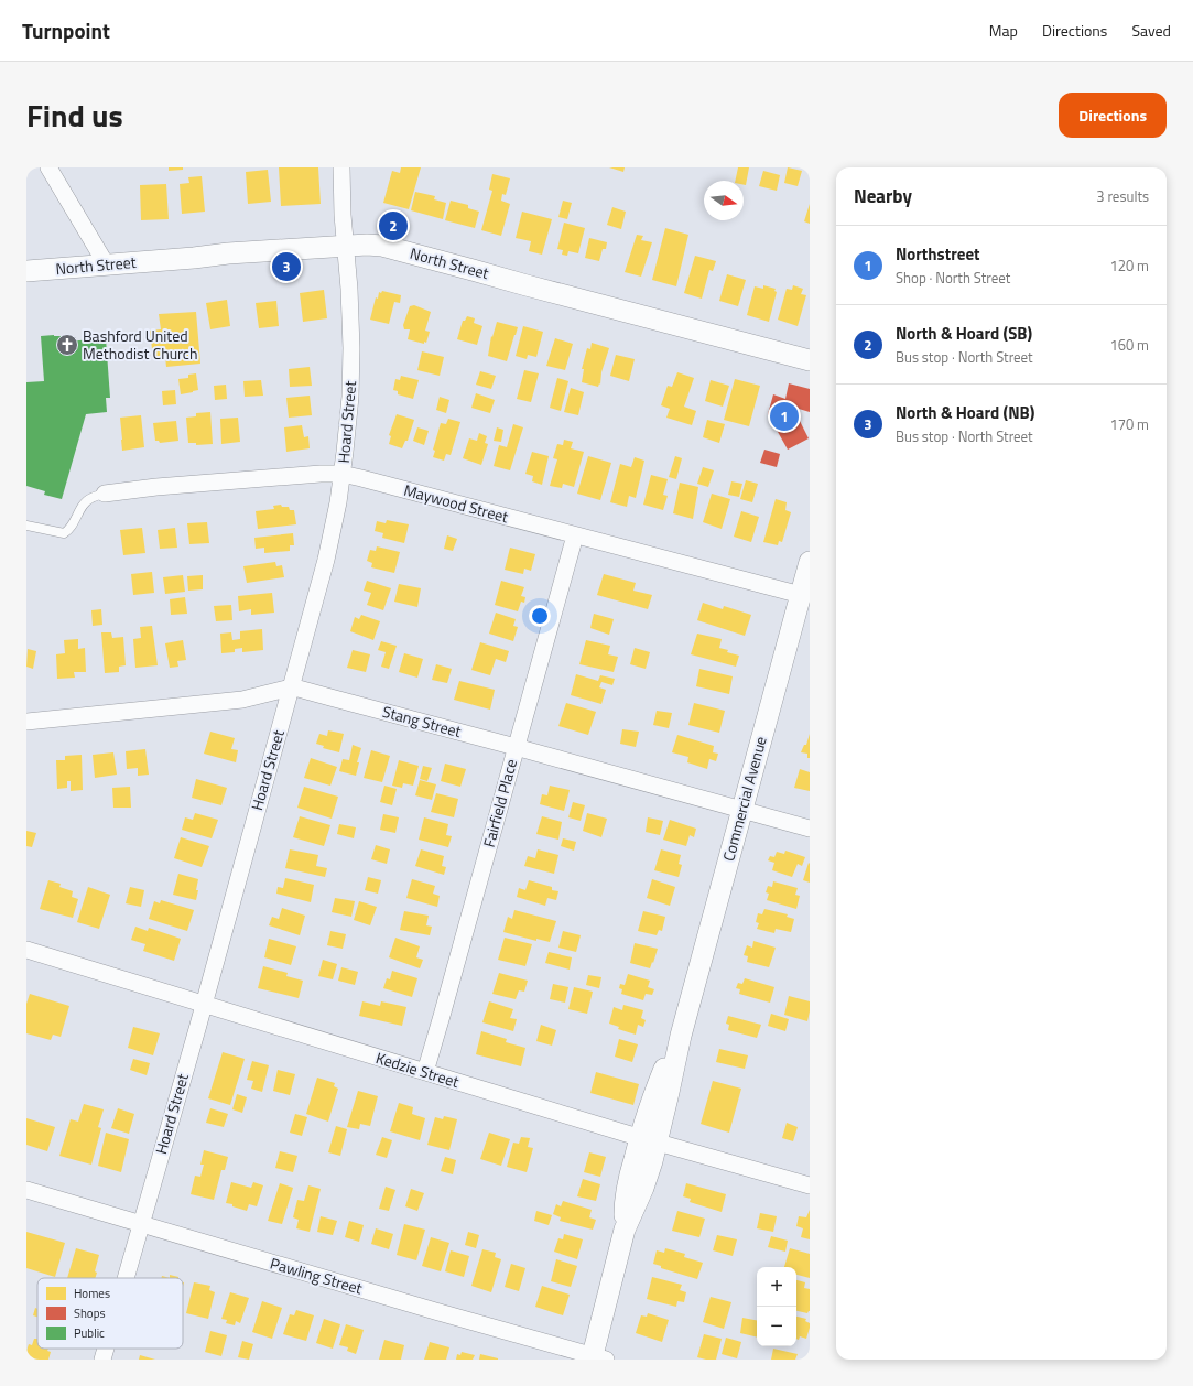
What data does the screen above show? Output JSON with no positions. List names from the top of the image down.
{
  "streets": {
    "street": [
      "North Street",
      "Hoard Street",
      "Maywood Street",
      "Stang Street",
      "Commercial Avenue",
      "Fairfield Place",
      "Kedzie Street",
      "Pawling Street"
    ]
  },
  "crossings": [
    ["North Street", "Hoard Street"],
    ["Hoard Street", "Maywood Street"],
    ["Hoard Street", "Stang Street"],
    ["Hoard Street", "Kedzie Street"],
    ["Hoard Street", "Pawling Street"],
    ["Maywood Street", "Commercial Avenue"],
    ["Maywood Street", "Fairfield Place"],
    ["Stang Street", "Commercial Avenue"],
    ["Stang Street", "Fairfield Place"],
    ["Commercial Avenue", "Kedzie Street"],
    ["Commercial Avenue", "Pawling Street"],
    ["Fairfield Place", "Kedzie Street"]
  ],
  "places": {
    "church": ["Bashford United Methodist Church"]
  },
  "legend": ["Homes", "Shops", "Public"],
  "north": "right",
  "page": {
    "header": "Turnpoint",
    "nav": ["Map", "Directions", "Saved"],
    "title": "Find us",
    "buttons": "Directions",
    "heading": ["Nearby", "3 results"],
    "pins": ["2", "3", "1"],
    "list": [
      {
        "mark": "1",
        "name": "Northstreet",
        "note": "Shop · North Street",
        "value": "120 m"
      },
      {
        "mark": "2",
        "name": "North & Hoard (SB)",
        "note": "Bus stop · North Street",
        "value": "160 m"
      },
      {
        "mark": "3",
        "name": "North & Hoard (NB)",
        "note": "Bus stop · North Street",
        "value": "170 m"
      }
    ],
    "map_buttons": ["+", "−"]
  }
}
